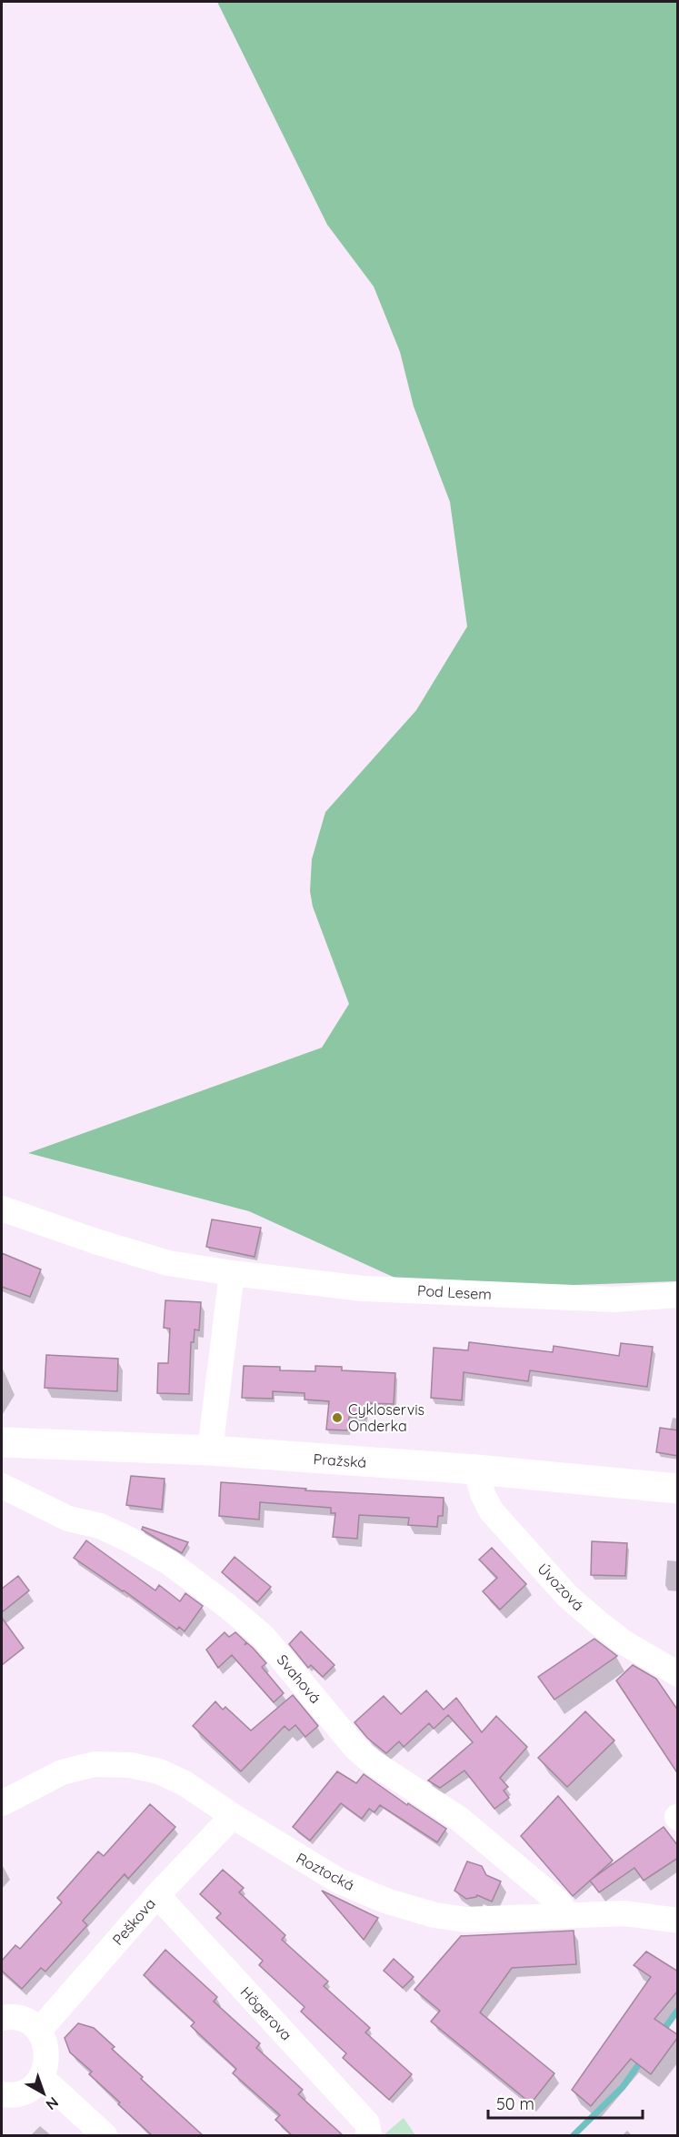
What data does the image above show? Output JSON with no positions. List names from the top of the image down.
{
  "streets": {
    "main road": ["Pražská"],
    "street": [
      "Pod Lesem",
      "Úvozová",
      "Svahová",
      "Roztocká",
      "Peškova",
      "Högerova"
    ]
  },
  "crossings": [
    ["Pražská", "Úvozová"],
    ["Svahová", "Roztocká"],
    ["Roztocká", "Peškova"],
    ["Peškova", "Högerova"]
  ],
  "places": ["Cykloservis Onderka"],
  "scale_bar": "50 m",
  "north": "bottom right"
}
